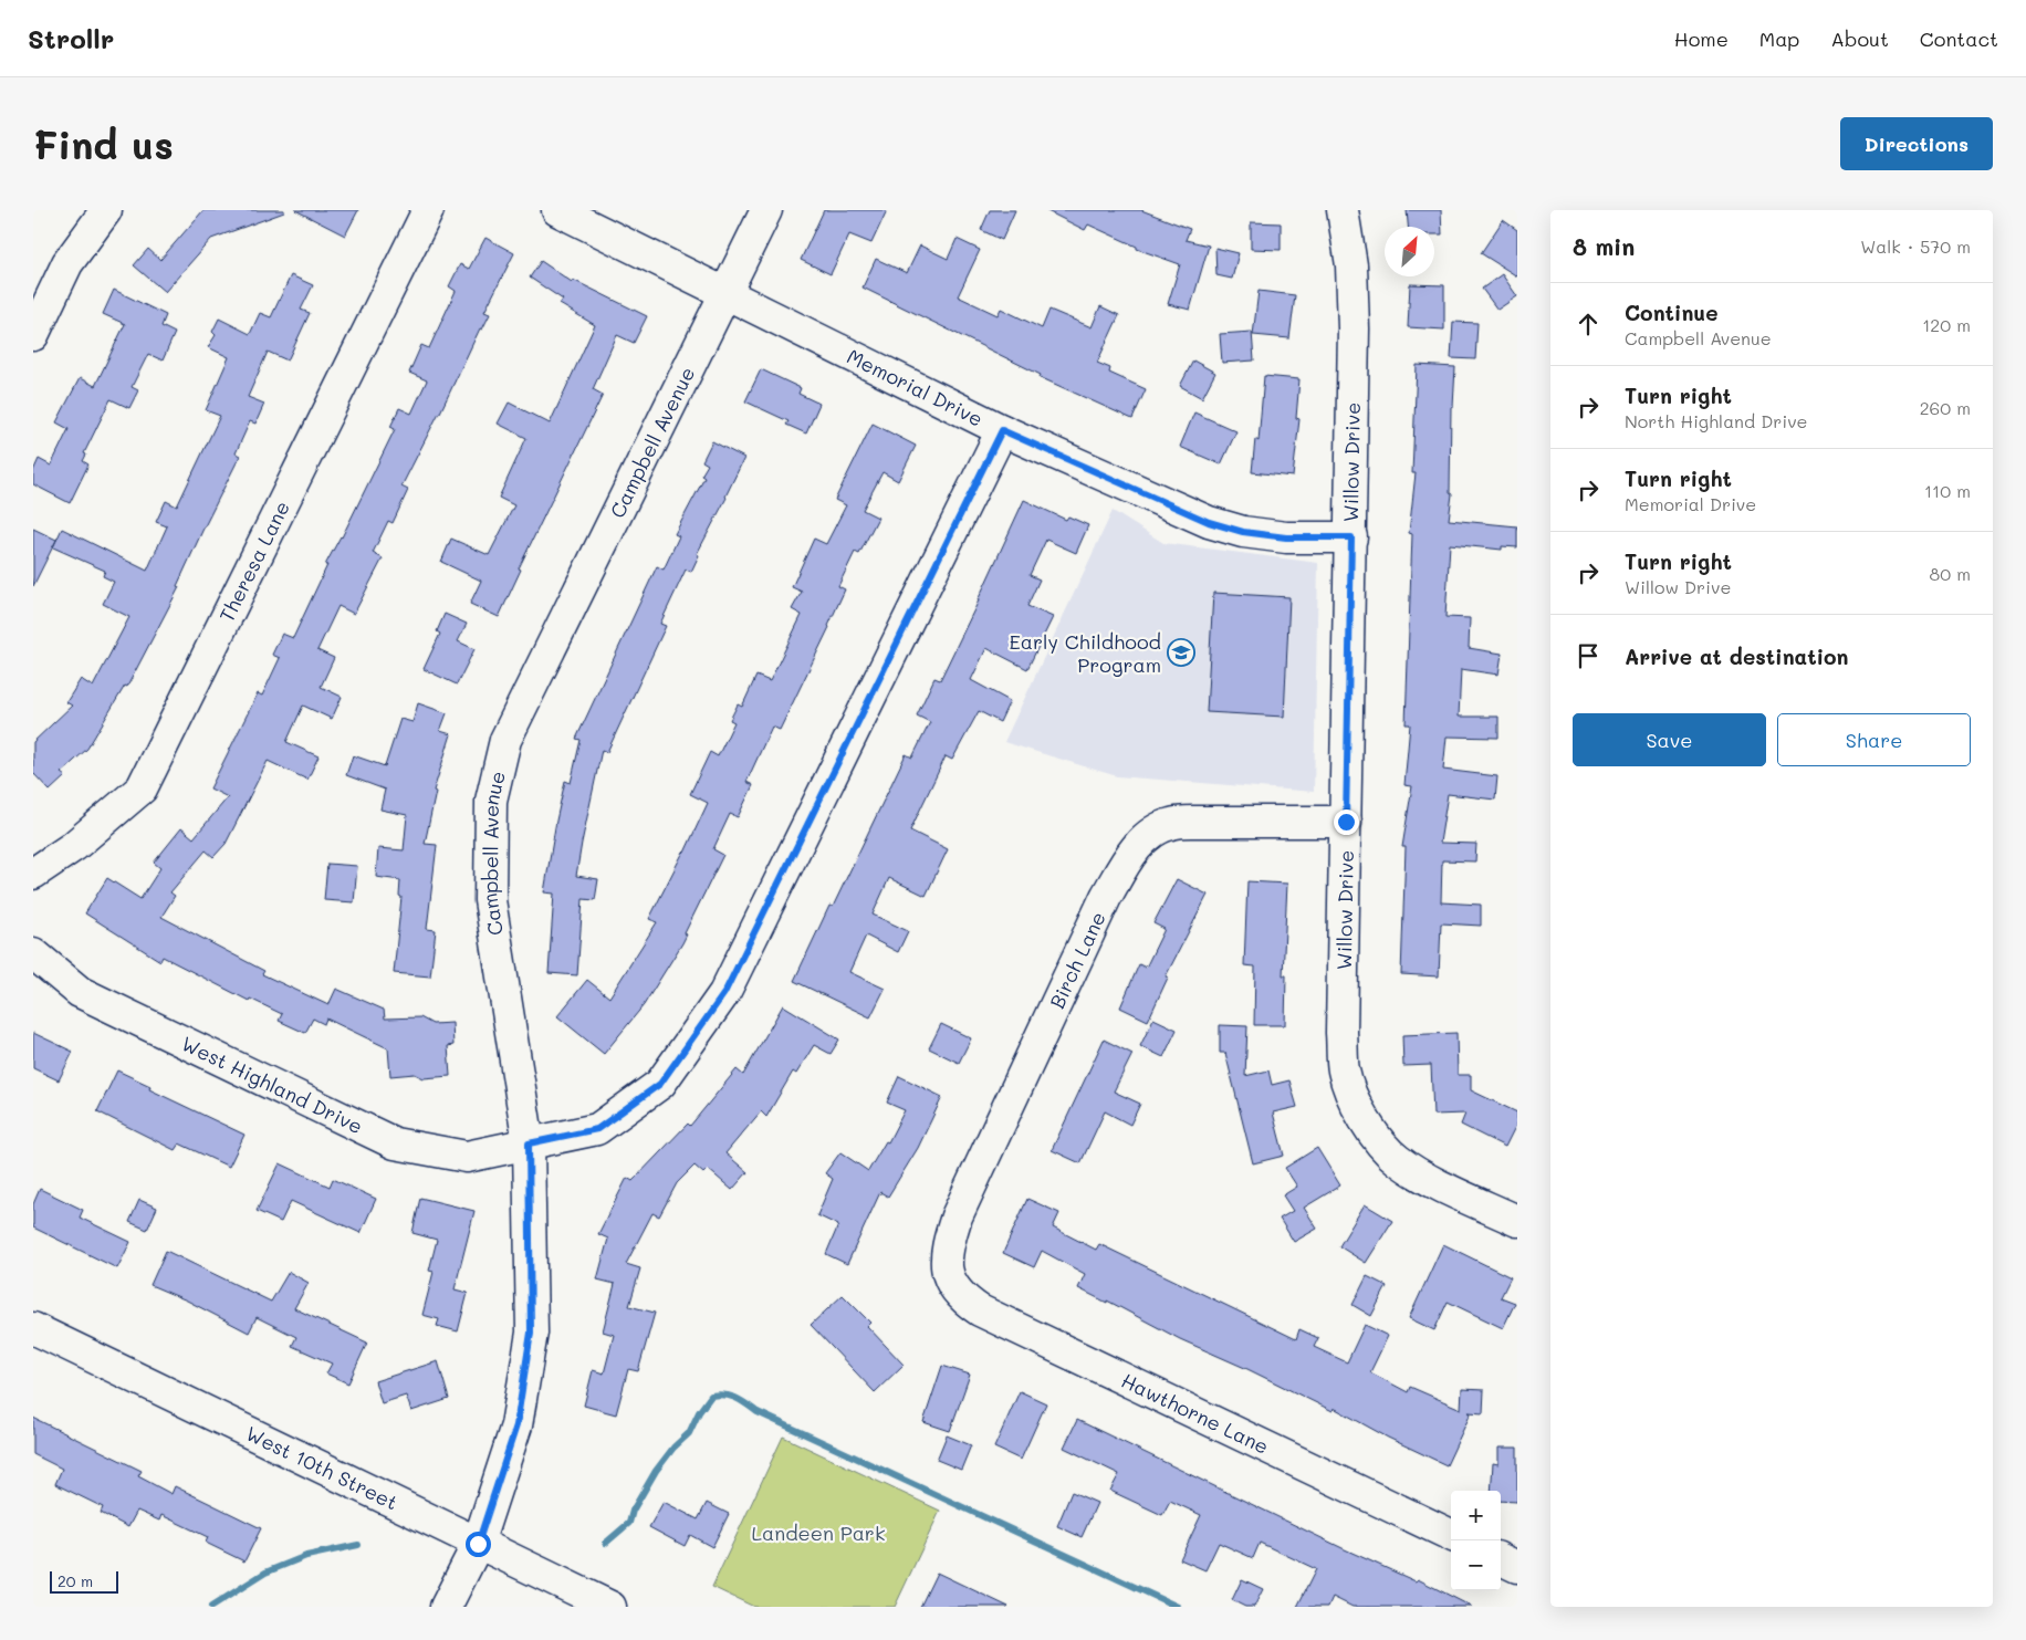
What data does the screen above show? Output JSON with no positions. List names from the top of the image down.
{
  "streets": {
    "street": [
      "Memorial Drive",
      "Campbell Avenue",
      "Willow Drive",
      "Theresa Lane",
      "Birch Lane",
      "West Highland Drive",
      "Hawthorne Lane",
      "West 10th Street"
    ]
  },
  "crossings": [
    ["Memorial Drive", "Campbell Avenue"],
    ["Memorial Drive", "Willow Drive"],
    ["Memorial Drive", "West Highland Drive"],
    ["Campbell Avenue", "West Highland Drive"],
    ["Campbell Avenue", "West 10th Street"],
    ["Willow Drive", "Birch Lane"],
    ["Birch Lane", "Hawthorne Lane"]
  ],
  "parks": ["Landeen Park"],
  "places": {
    "school or university": ["Early Childhood Program"]
  },
  "scale_bar": "20 m",
  "north": "top right",
  "page": {
    "header": "Strollr",
    "nav": [
      "Home",
      "Map",
      "About",
      "Contact"
    ],
    "buttons": [
      "Directions",
      ["Save", "Share"]
    ],
    "title": "Find us",
    "heading": ["8 min", "Walk · 570 m"],
    "list": [
      ["Continue", "Campbell Avenue", "120 m"],
      ["Turn right", "North Highland Drive", "260 m"],
      ["Turn right", "Memorial Drive", "110 m"],
      ["Turn right", "Willow Drive", "80 m"],
      "Arrive at destination"
    ],
    "map_buttons": ["+", "−"],
    "scale": "20 m"
  }
}
